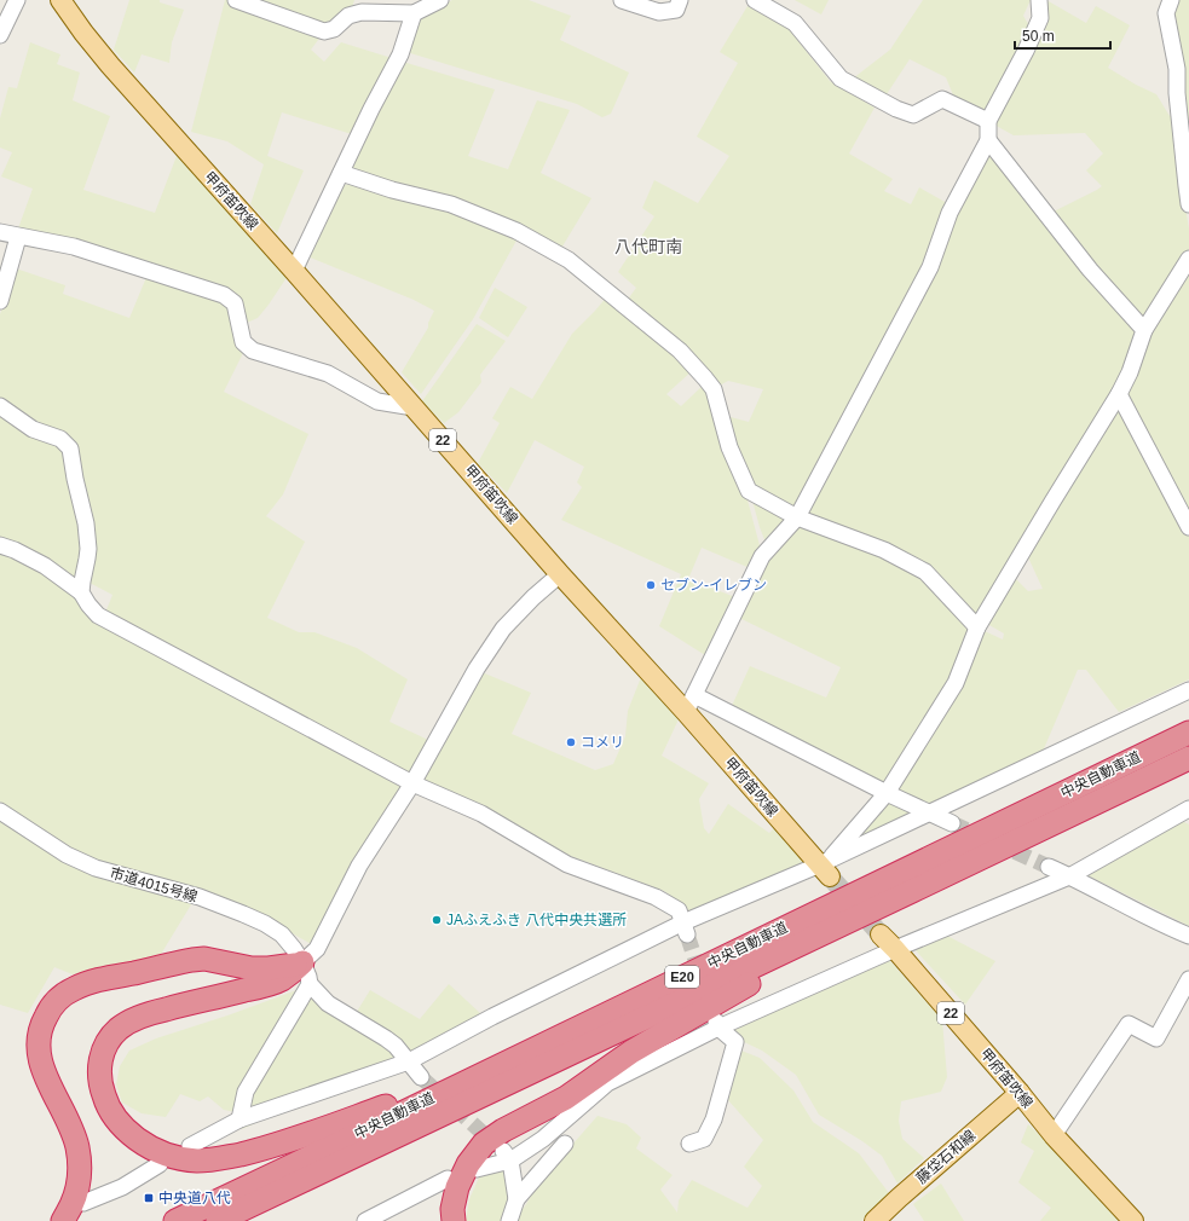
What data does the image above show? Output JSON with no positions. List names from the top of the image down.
{
  "streets": {
    "highway": ["中央自動車道", "E20"],
    "main road": ["甲府笛吹線", "22", "藤垈石和線"],
    "street": ["市道4015号線"]
  },
  "crossings": [
    ["甲府笛吹線", "藤垈石和線"]
  ],
  "districts": ["八代町南"],
  "places": {
    "other": ["セブン-イレブン", "コメリ", "JAふえふき 八代中央共選所"],
    "transit": ["中央道八代"]
  },
  "scale_bar": "50 m"
}
